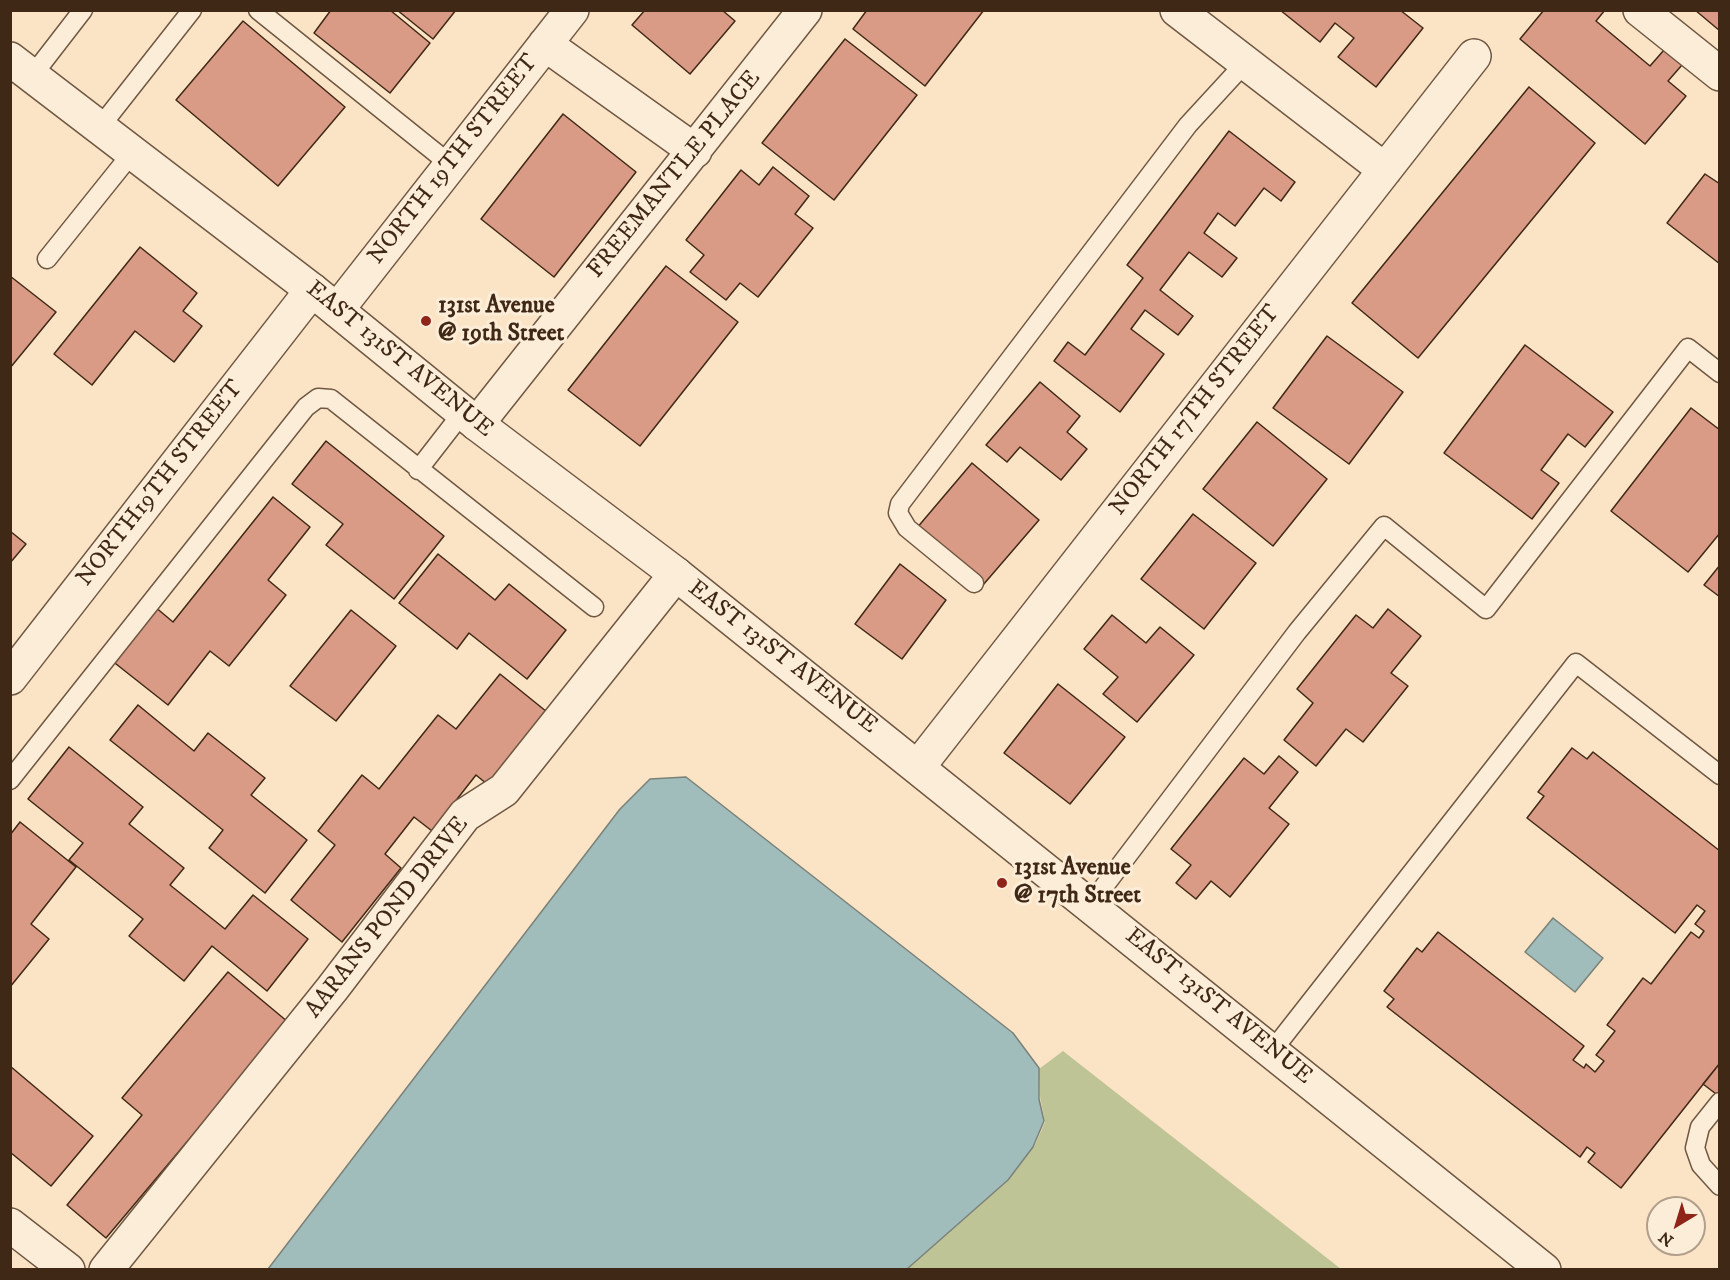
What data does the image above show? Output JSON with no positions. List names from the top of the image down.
{
  "streets": {
    "street": [
      "NORTH 19TH STREET",
      "FREEMANTLE PLACE",
      "EAST 131ST AVENUE",
      "NORTH 17TH STREET",
      "NORTH19TH STREET",
      "AARANS POND DRIVE"
    ]
  },
  "crossings": [
    ["NORTH 19TH STREET", "EAST 131ST AVENUE"],
    ["FREEMANTLE PLACE", "EAST 131ST AVENUE"],
    ["EAST 131ST AVENUE", "NORTH 17TH STREET"],
    ["EAST 131ST AVENUE", "NORTH19TH STREET"],
    ["EAST 131ST AVENUE", "AARANS POND DRIVE"]
  ],
  "places": ["131st Avenue @ 19th Street", "131st Avenue @ 17th Street"],
  "north": "bottom left"
}
